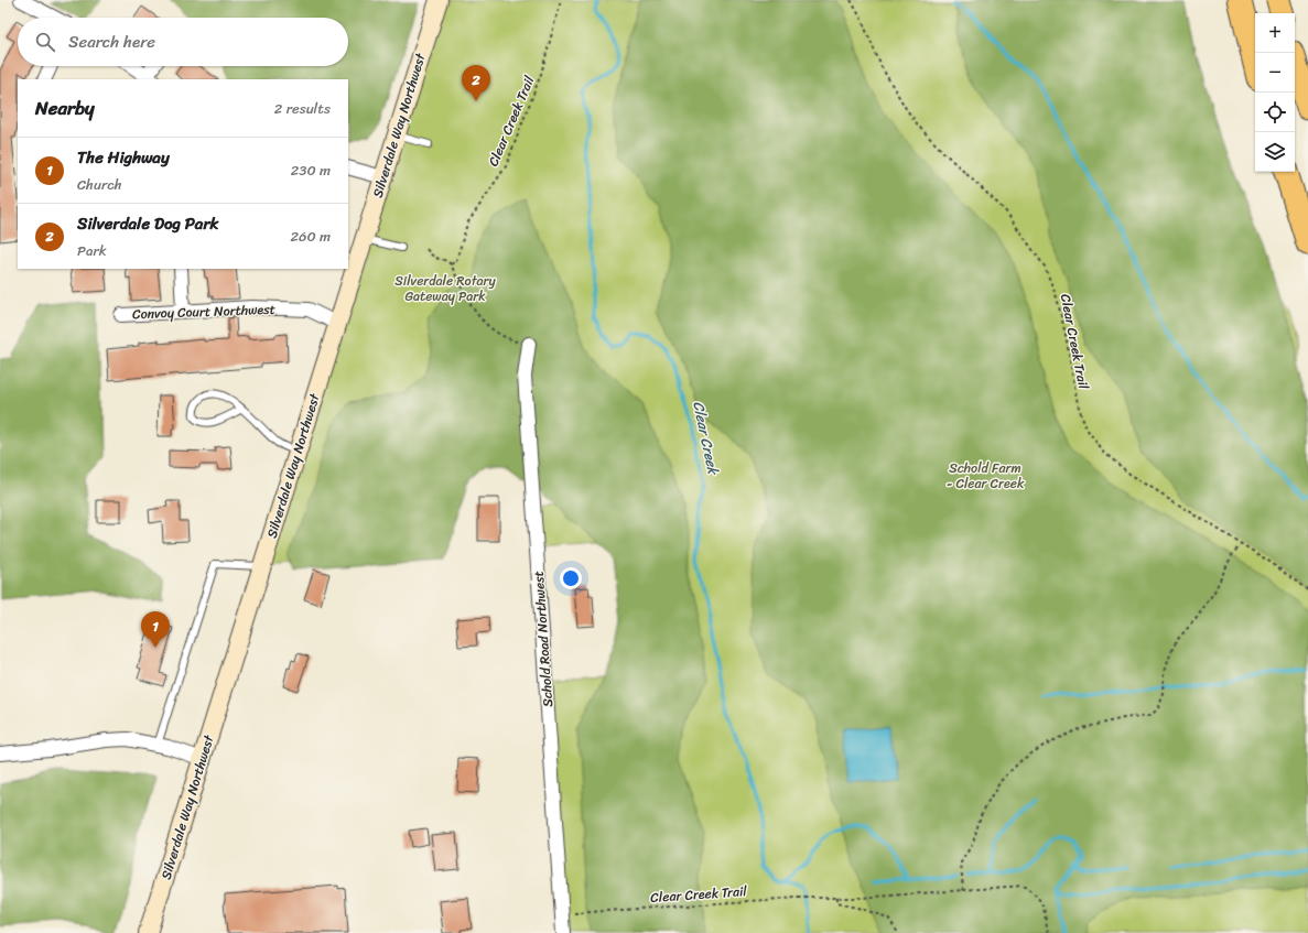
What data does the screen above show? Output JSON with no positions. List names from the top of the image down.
{
  "streets": {
    "main road": ["Silverdale Way Northwest"],
    "street": ["Convoy Court Northwest", "Schold Road Northwest"],
    "path": ["Clear Creek Trail"]
  },
  "crossings": [
    ["Clear Creek Trail", "Schold Road Northwest"],
    ["Silverdale Way Northwest", "Convoy Court Northwest"]
  ],
  "water": ["Clear Creek"],
  "parks": ["Silverdale Rotary Gateway Park", "Schold Farm - Clear Creek"],
  "page": {
    "map_buttons": ["+", "−"],
    "search": "Search here",
    "pins": ["2", "1"],
    "heading": ["Nearby", "2 results"],
    "list": [
      {
        "mark": "1",
        "name": "The Highway",
        "note": "Church",
        "value": "230 m"
      },
      {
        "mark": "2",
        "name": "Silverdale Dog Park",
        "note": "Park",
        "value": "260 m"
      }
    ]
  }
}
